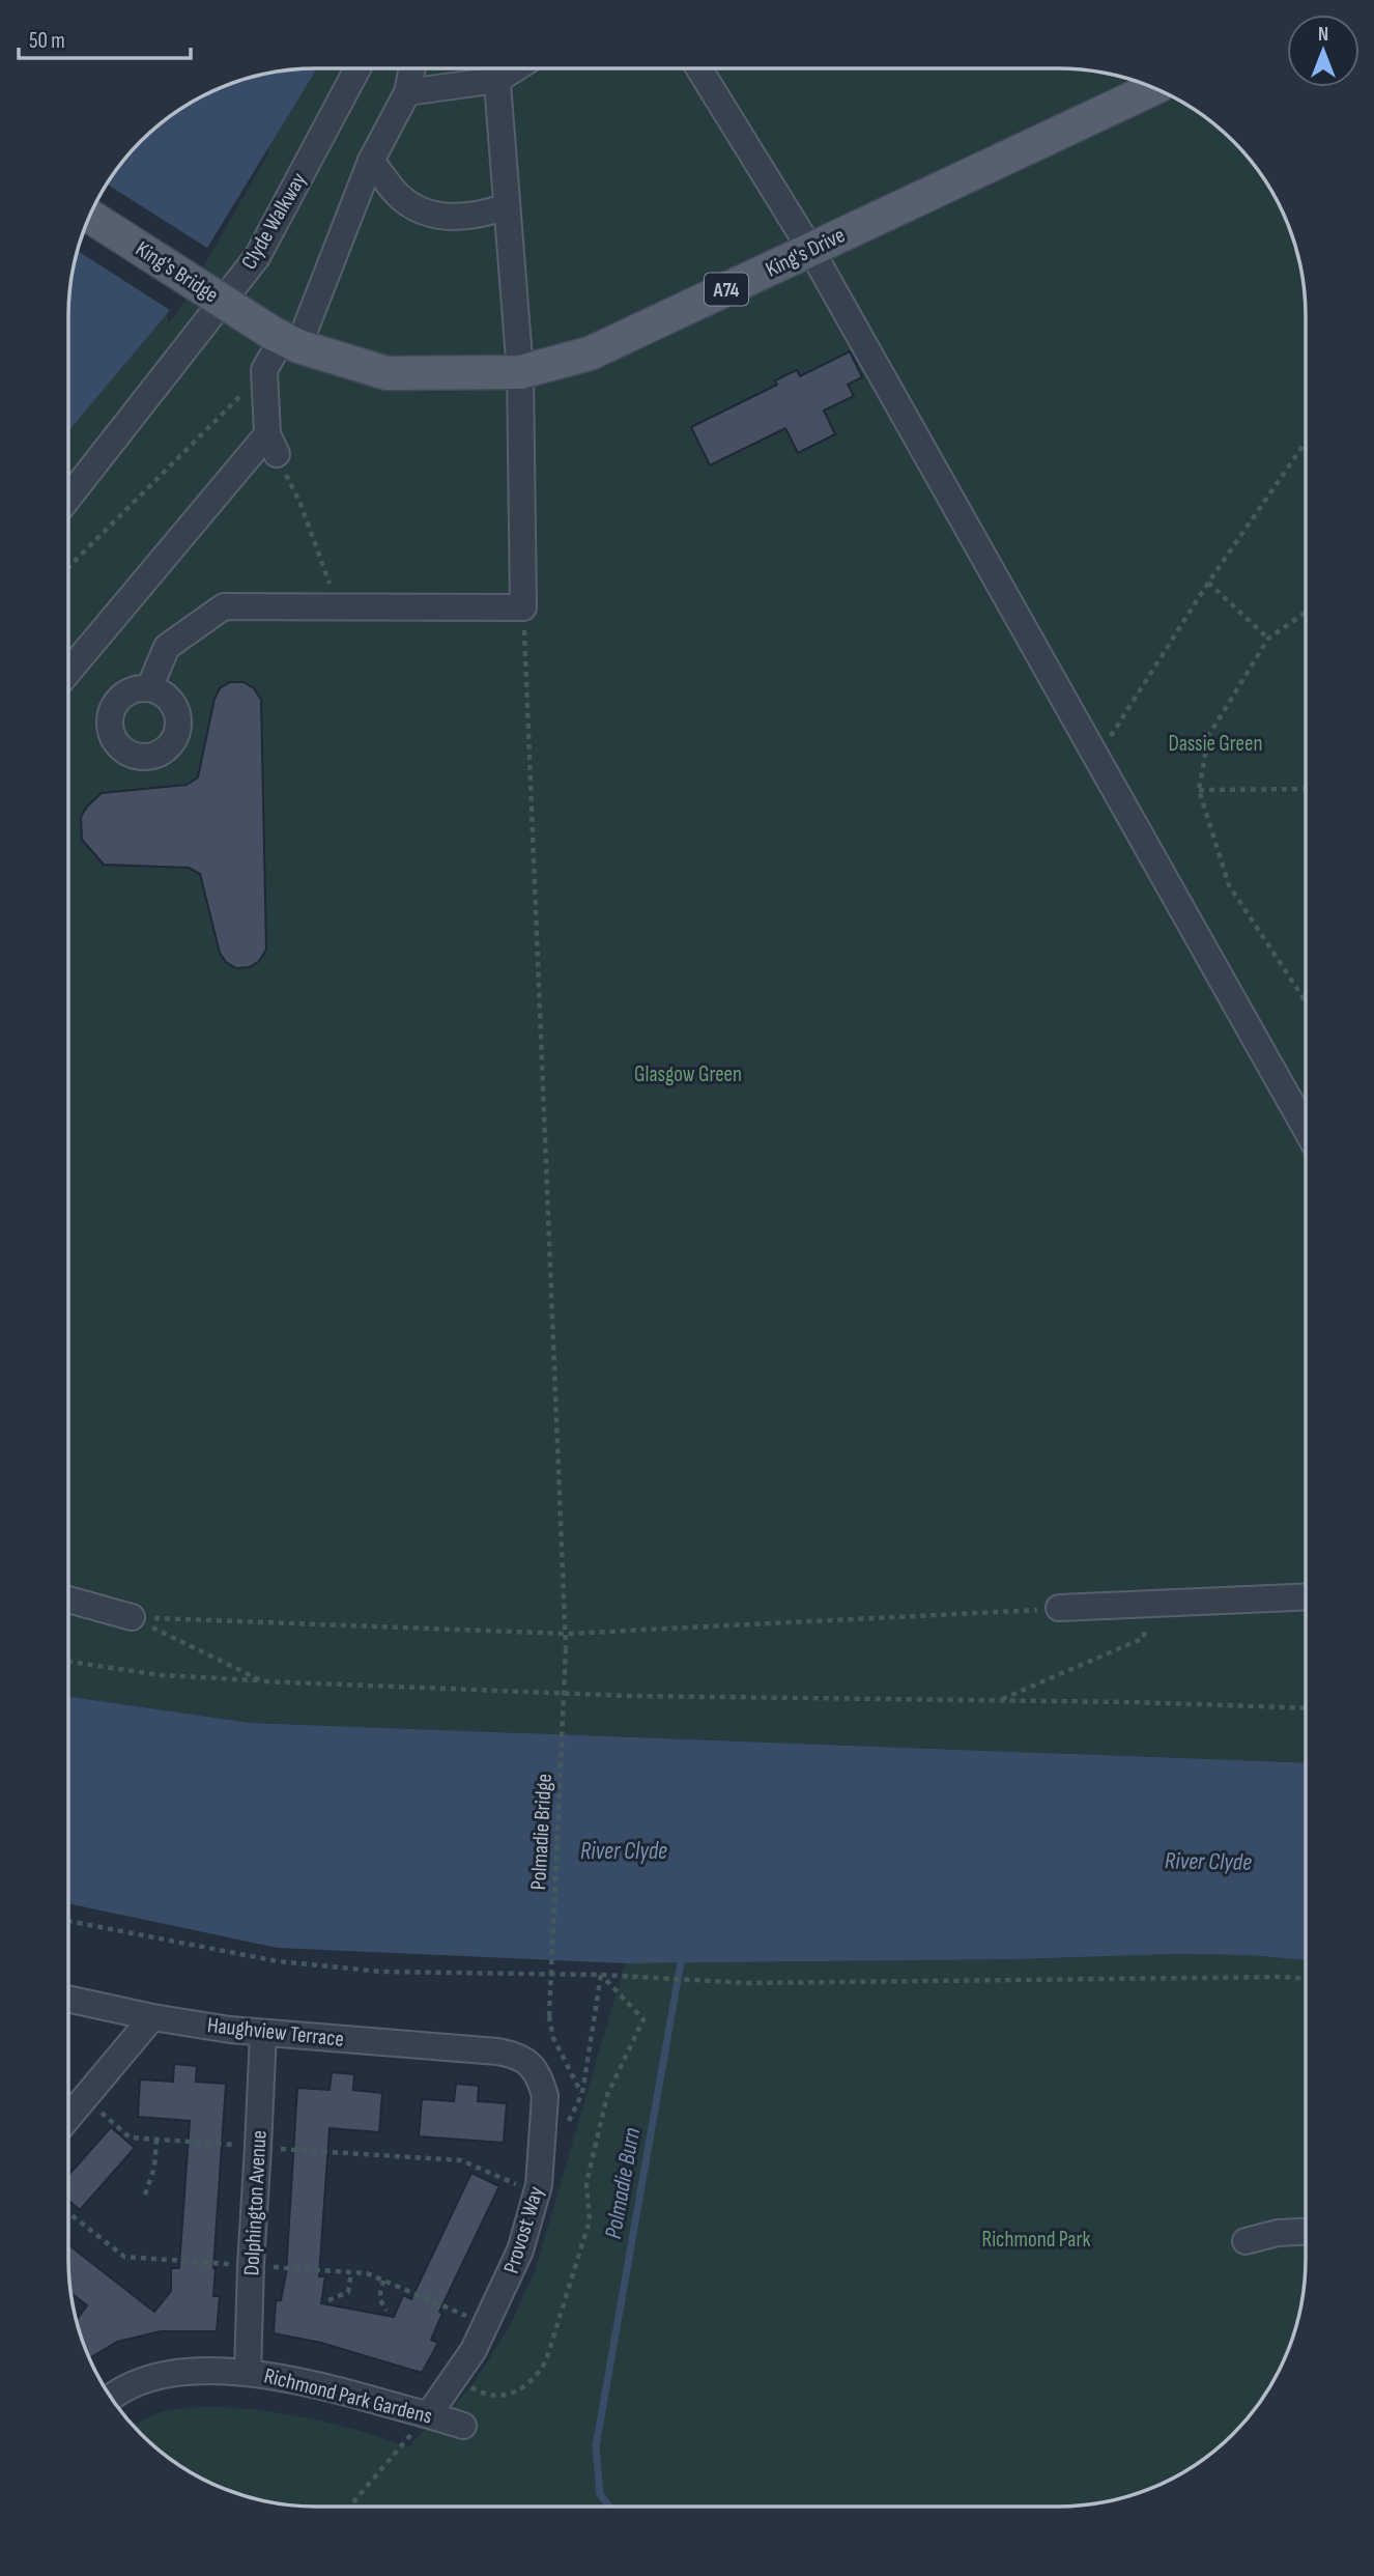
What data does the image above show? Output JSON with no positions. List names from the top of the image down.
{
  "streets": {
    "main road": ["King's Drive", "King's Bridge", "A74"],
    "street": [
      "Clyde Walkway",
      "Haughview Terrace",
      "Dolphington Avenue",
      "Provost Way",
      "Richmond Park Gardens"
    ],
    "path": ["Polmadie Bridge"]
  },
  "crossings": [
    ["King's Drive", "King's Bridge"],
    ["Haughview Terrace", "Dolphington Avenue"],
    ["Haughview Terrace", "Provost Way"],
    ["Dolphington Avenue", "Richmond Park Gardens"],
    ["Provost Way", "Richmond Park Gardens"]
  ],
  "water": ["River Clyde", "Polmadie Burn"],
  "parks": ["Dassie Green", "Glasgow Green", "Richmond Park"],
  "scale_bar": "50 m",
  "north": "top"
}
